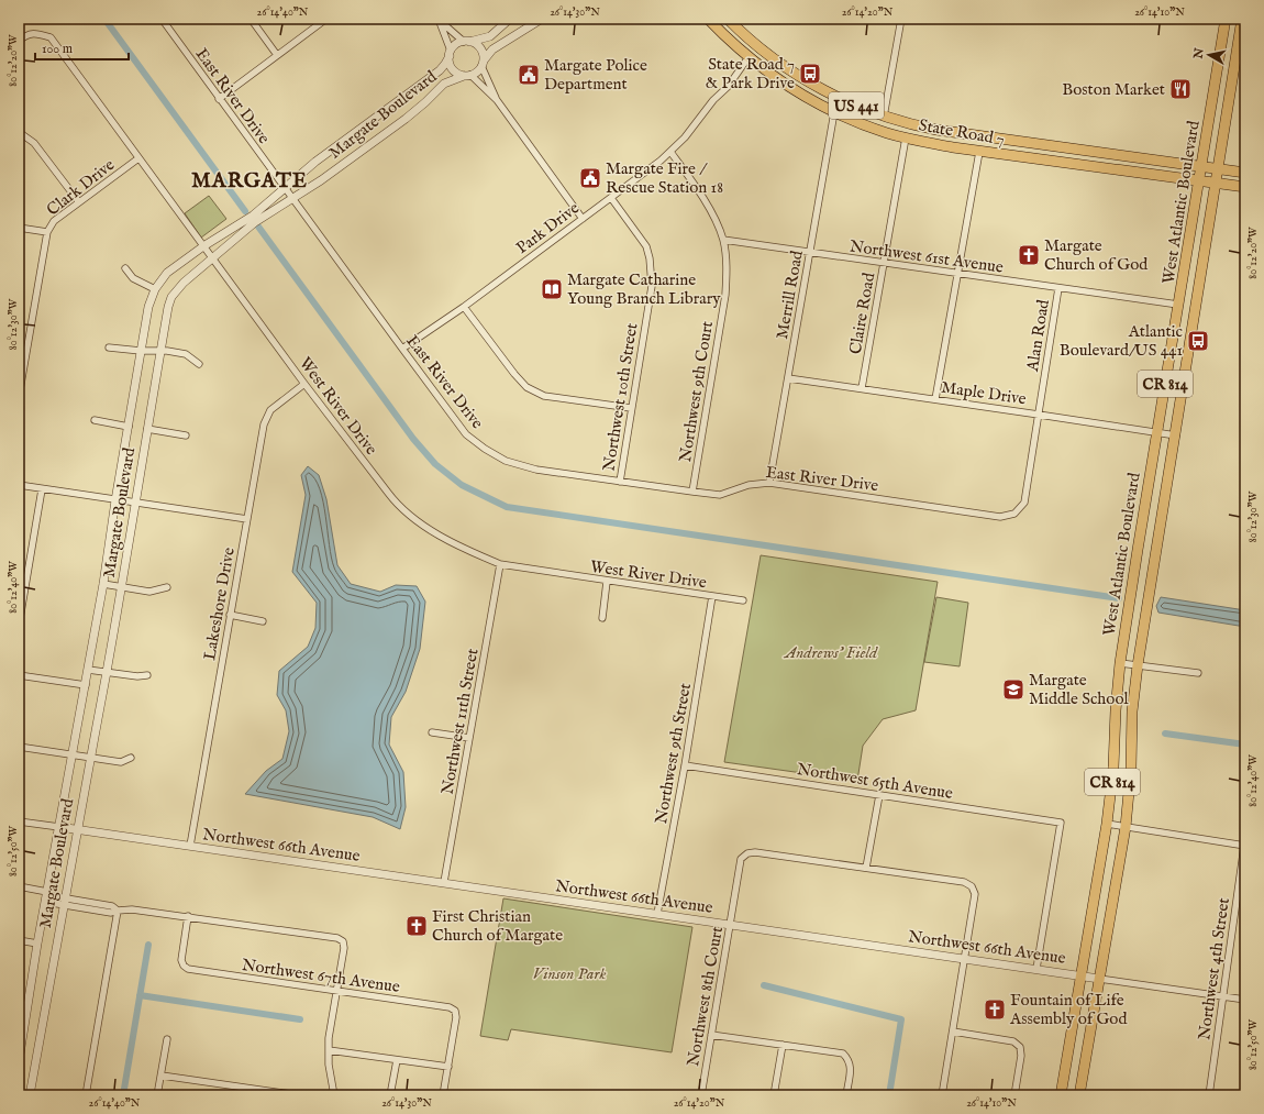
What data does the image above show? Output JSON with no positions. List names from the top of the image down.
{
  "streets": {
    "main road": [
      "US 441",
      "State Road 7",
      "West Atlantic Boulevard",
      "CR 814"
    ],
    "street": [
      "East River Drive",
      "Margate Boulevard",
      "Clark Drive",
      "Park Drive",
      "Northwest 61st Avenue",
      "Merrill Road",
      "Claire Road",
      "Alan Road",
      "Northwest 9th Court",
      "Maple Drive",
      "Northwest 10th Street",
      "West River Drive",
      "Lakeshore Drive",
      "Northwest 11th Street",
      "Northwest 9th Street",
      "Northwest 65th Avenue",
      "Northwest 66th Avenue",
      "Northwest 4th Street",
      "Northwest 67th Avenue",
      "Northwest 8th Court"
    ]
  },
  "crossings": [
    ["East River Drive", "Margate Boulevard"],
    ["East River Drive", "Park Drive"],
    ["East River Drive", "Merrill Road"],
    ["East River Drive", "Alan Road"],
    ["East River Drive", "Northwest 9th Court"],
    ["East River Drive", "Northwest 10th Street"],
    ["Margate Boulevard", "West River Drive"],
    ["Margate Boulevard", "Northwest 66th Avenue"],
    ["State Road 7", "West Atlantic Boulevard"],
    ["State Road 7", "Park Drive"],
    ["State Road 7", "Merrill Road"],
    ["State Road 7", "Claire Road"],
    ["Clark Drive", "West River Drive"],
    ["West Atlantic Boulevard", "Northwest 61st Avenue"],
    ["West Atlantic Boulevard", "Maple Drive"],
    ["West Atlantic Boulevard", "Northwest 66th Avenue"],
    ["Park Drive", "Northwest 9th Court"],
    ["Park Drive", "Northwest 10th Street"],
    ["Northwest 61st Avenue", "Merrill Road"],
    ["Northwest 61st Avenue", "Claire Road"],
    ["Northwest 61st Avenue", "Alan Road"],
    ["Northwest 61st Avenue", "Northwest 9th Court"],
    ["Merrill Road", "Maple Drive"],
    ["Claire Road", "Maple Drive"],
    ["Alan Road", "Maple Drive"],
    ["West River Drive", "Lakeshore Drive"],
    ["West River Drive", "Northwest 11th Street"],
    ["West River Drive", "Northwest 9th Street"],
    ["Lakeshore Drive", "Northwest 66th Avenue"],
    ["Northwest 11th Street", "Northwest 66th Avenue"],
    ["Northwest 9th Street", "Northwest 65th Avenue"],
    ["Northwest 9th Street", "Northwest 66th Avenue"],
    ["Northwest 65th Avenue", "Northwest 66th Avenue"],
    ["Northwest 66th Avenue", "Northwest 4th Street"],
    ["Northwest 66th Avenue", "Northwest 8th Court"]
  ],
  "districts": ["MARGATE"],
  "parks": ["Andrews' Field", "Vinson Park"],
  "places": {
    "bus stop": ["State Road 7 & Park Drive", "Atlantic Boulevard/US 441"],
    "public building": ["Margate Police Department", "Margate Fire / Rescue Station 18"],
    "restaurant": ["Boston Market"],
    "church": ["Margate Church of God", "First Christian Church of Margate", "Fountain of Life Assembly of God"],
    "library": ["Margate Catharine Young Branch Library"],
    "school or university": ["Margate Middle School"]
  },
  "scale_bar": "100 m",
  "north": "left",
  "coordinates": [
    "26°14'40\"N",
    "26°14'30\"N",
    "26°14'20\"N",
    "26°14'10\"N",
    "80°12'20\"W",
    "80°12'30\"W",
    "80°12'40\"W",
    "80°12'50\"W"
  ]
}
